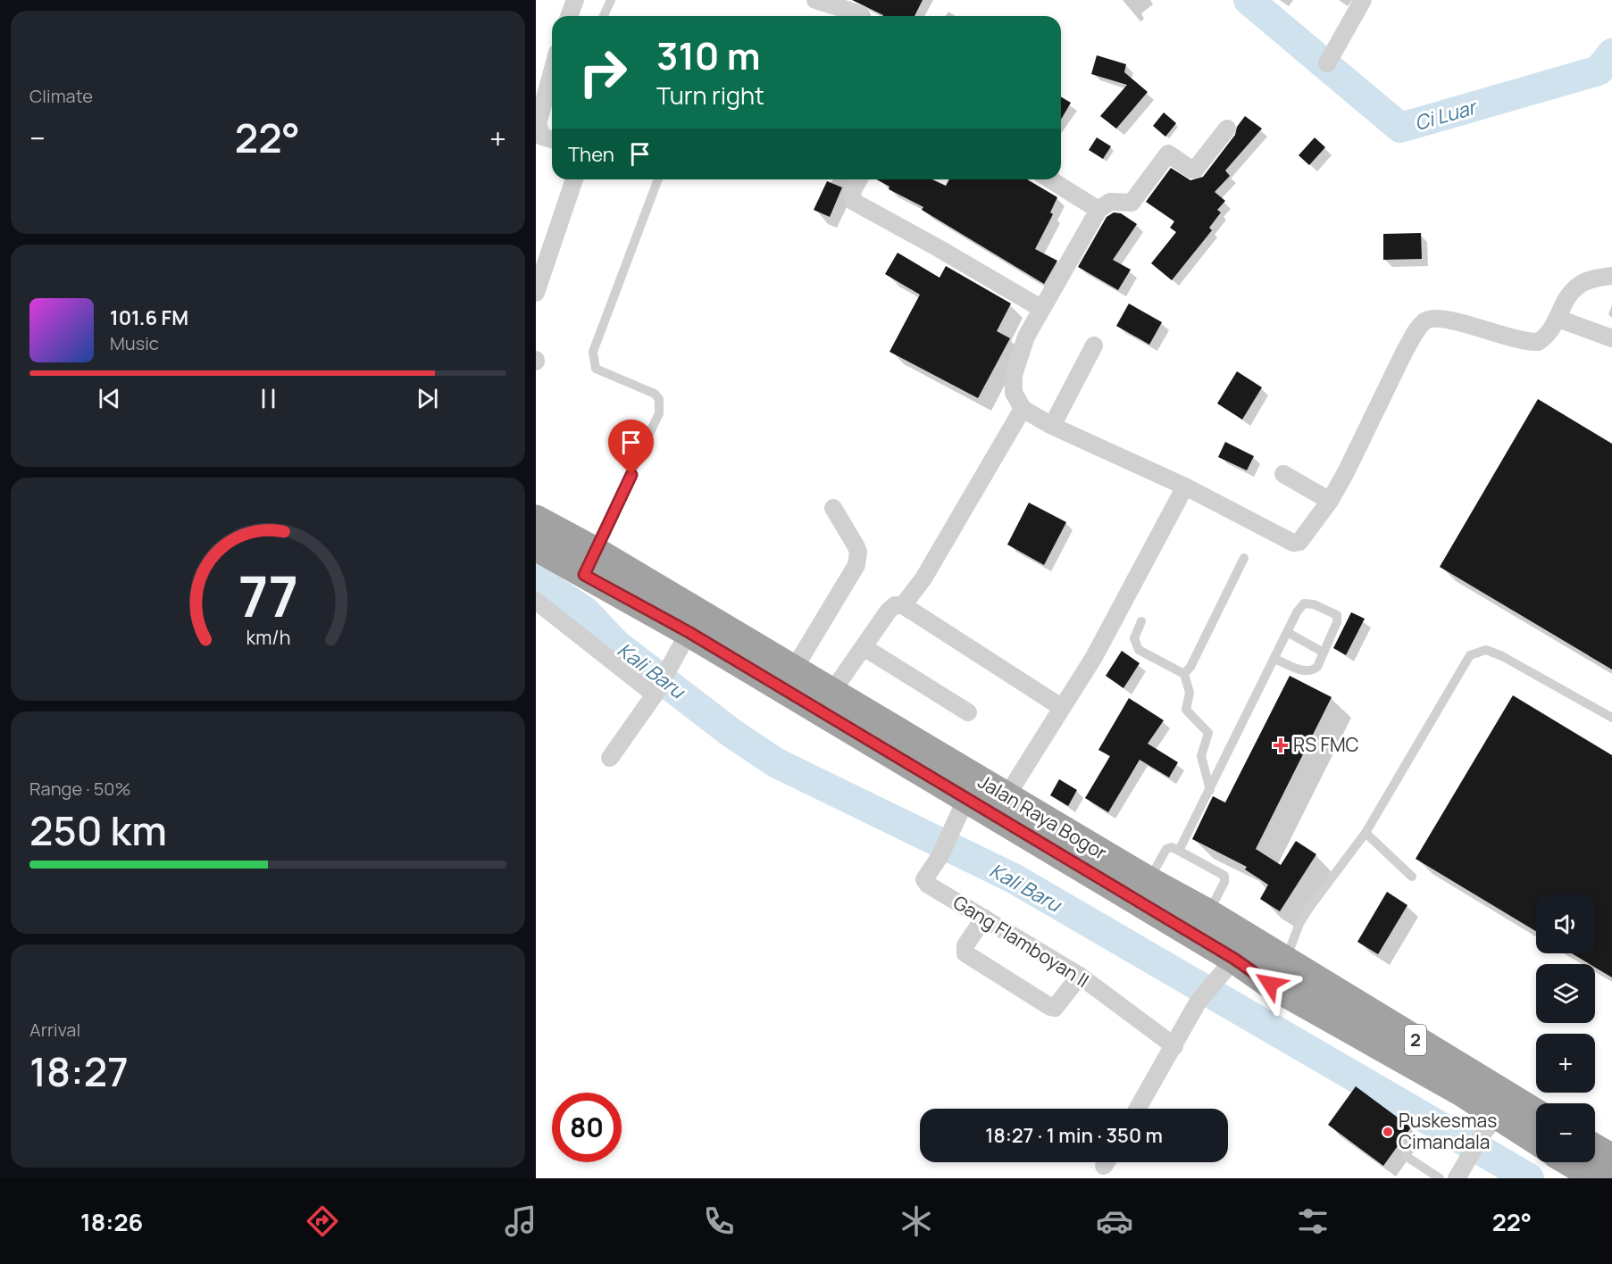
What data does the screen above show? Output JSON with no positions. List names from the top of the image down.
{
  "streets": {
    "highway": ["Jalan Raya Bogor", "2"],
    "street": ["Gang Flamboyan II"]
  },
  "crossings": [
    ["Jalan Raya Bogor", "Gang Flamboyan II"]
  ],
  "water": ["Ci Luar", "Kali Baru"],
  "places": {
    "health": ["RS FMC"],
    "other": ["Puskesmas Cimandala"]
  },
  "page": {
    "tile": [
      "Climate",
      ["Range · 50%", "250 km"],
      ["Arrival", "18:27"]
    ],
    "turn": ["310 m", "Turn right"],
    "heat": ["−", "22°", "+"],
    "then": "Then",
    "song": ["101.6 FM", "Music"],
    "map_buttons": ["+", "−"],
    "limit": "80",
    "trip": "18:27 · 1 min · 350 m",
    "tabs": ["18:26", "22°"],
    "gauge": ["77", "km/h"]
  }
}
